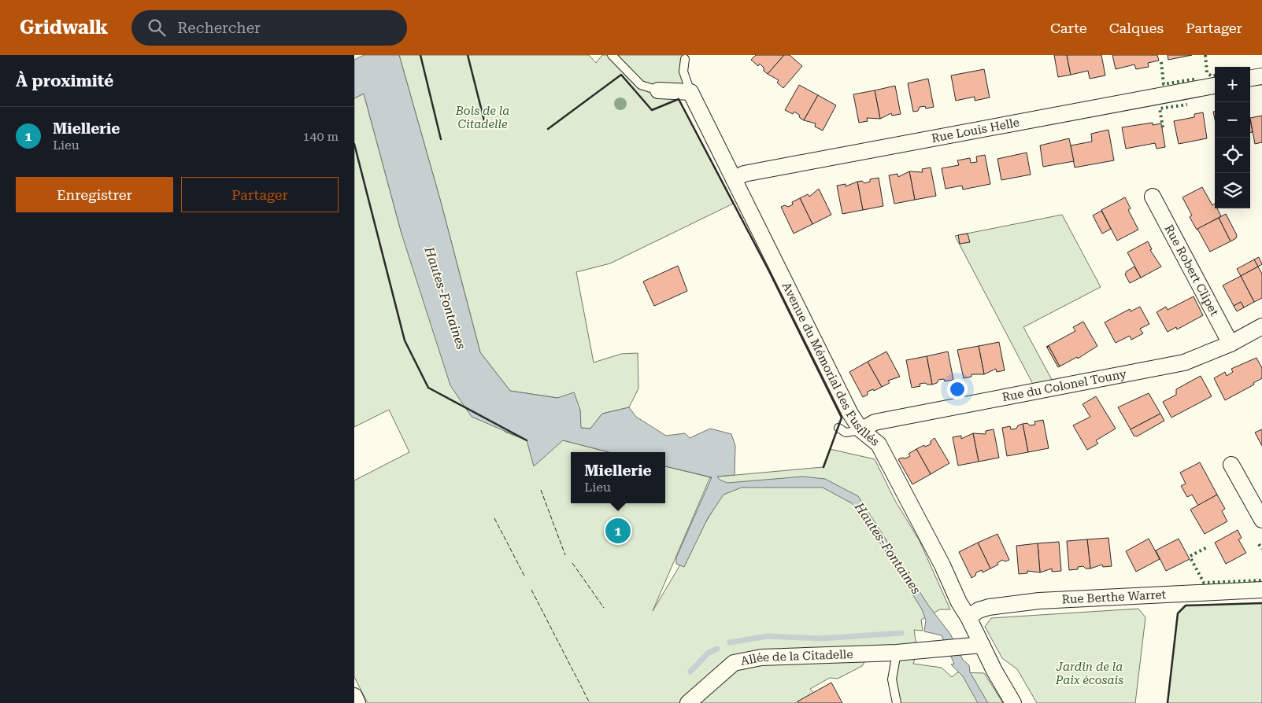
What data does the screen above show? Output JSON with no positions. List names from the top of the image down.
{
  "streets": {
    "street": [
      "Rue Louis Helle",
      "Rue Robert Clipet",
      "Avenue du Mémorial des Fusillés",
      "Rue du Colonel Touny",
      "Rue Berthe Warret",
      "Allée de la Citadelle"
    ]
  },
  "crossings": [
    ["Rue Louis Helle", "Avenue du Mémorial des Fusillés"],
    ["Rue Robert Clipet", "Rue du Colonel Touny"],
    ["Avenue du Mémorial des Fusillés", "Rue du Colonel Touny"],
    ["Avenue du Mémorial des Fusillés", "Rue Berthe Warret"],
    ["Avenue du Mémorial des Fusillés", "Allée de la Citadelle"]
  ],
  "water": ["Hautes-Fontaines"],
  "parks": ["Bois de la Citadelle", "Jardin de la Paix écosais"],
  "page": {
    "header": "Gridwalk",
    "search": "Rechercher",
    "nav": ["Carte", "Calques", "Partager"],
    "heading": "À proximité",
    "map_buttons": ["+", "−"],
    "list": [
      {
        "mark": "1",
        "name": "Miellerie",
        "note": "Lieu",
        "value": "140 m"
      }
    ],
    "buttons": ["Enregistrer", "Partager"],
    "popup": ["Miellerie", "Lieu"],
    "pins": "1"
  }
}
